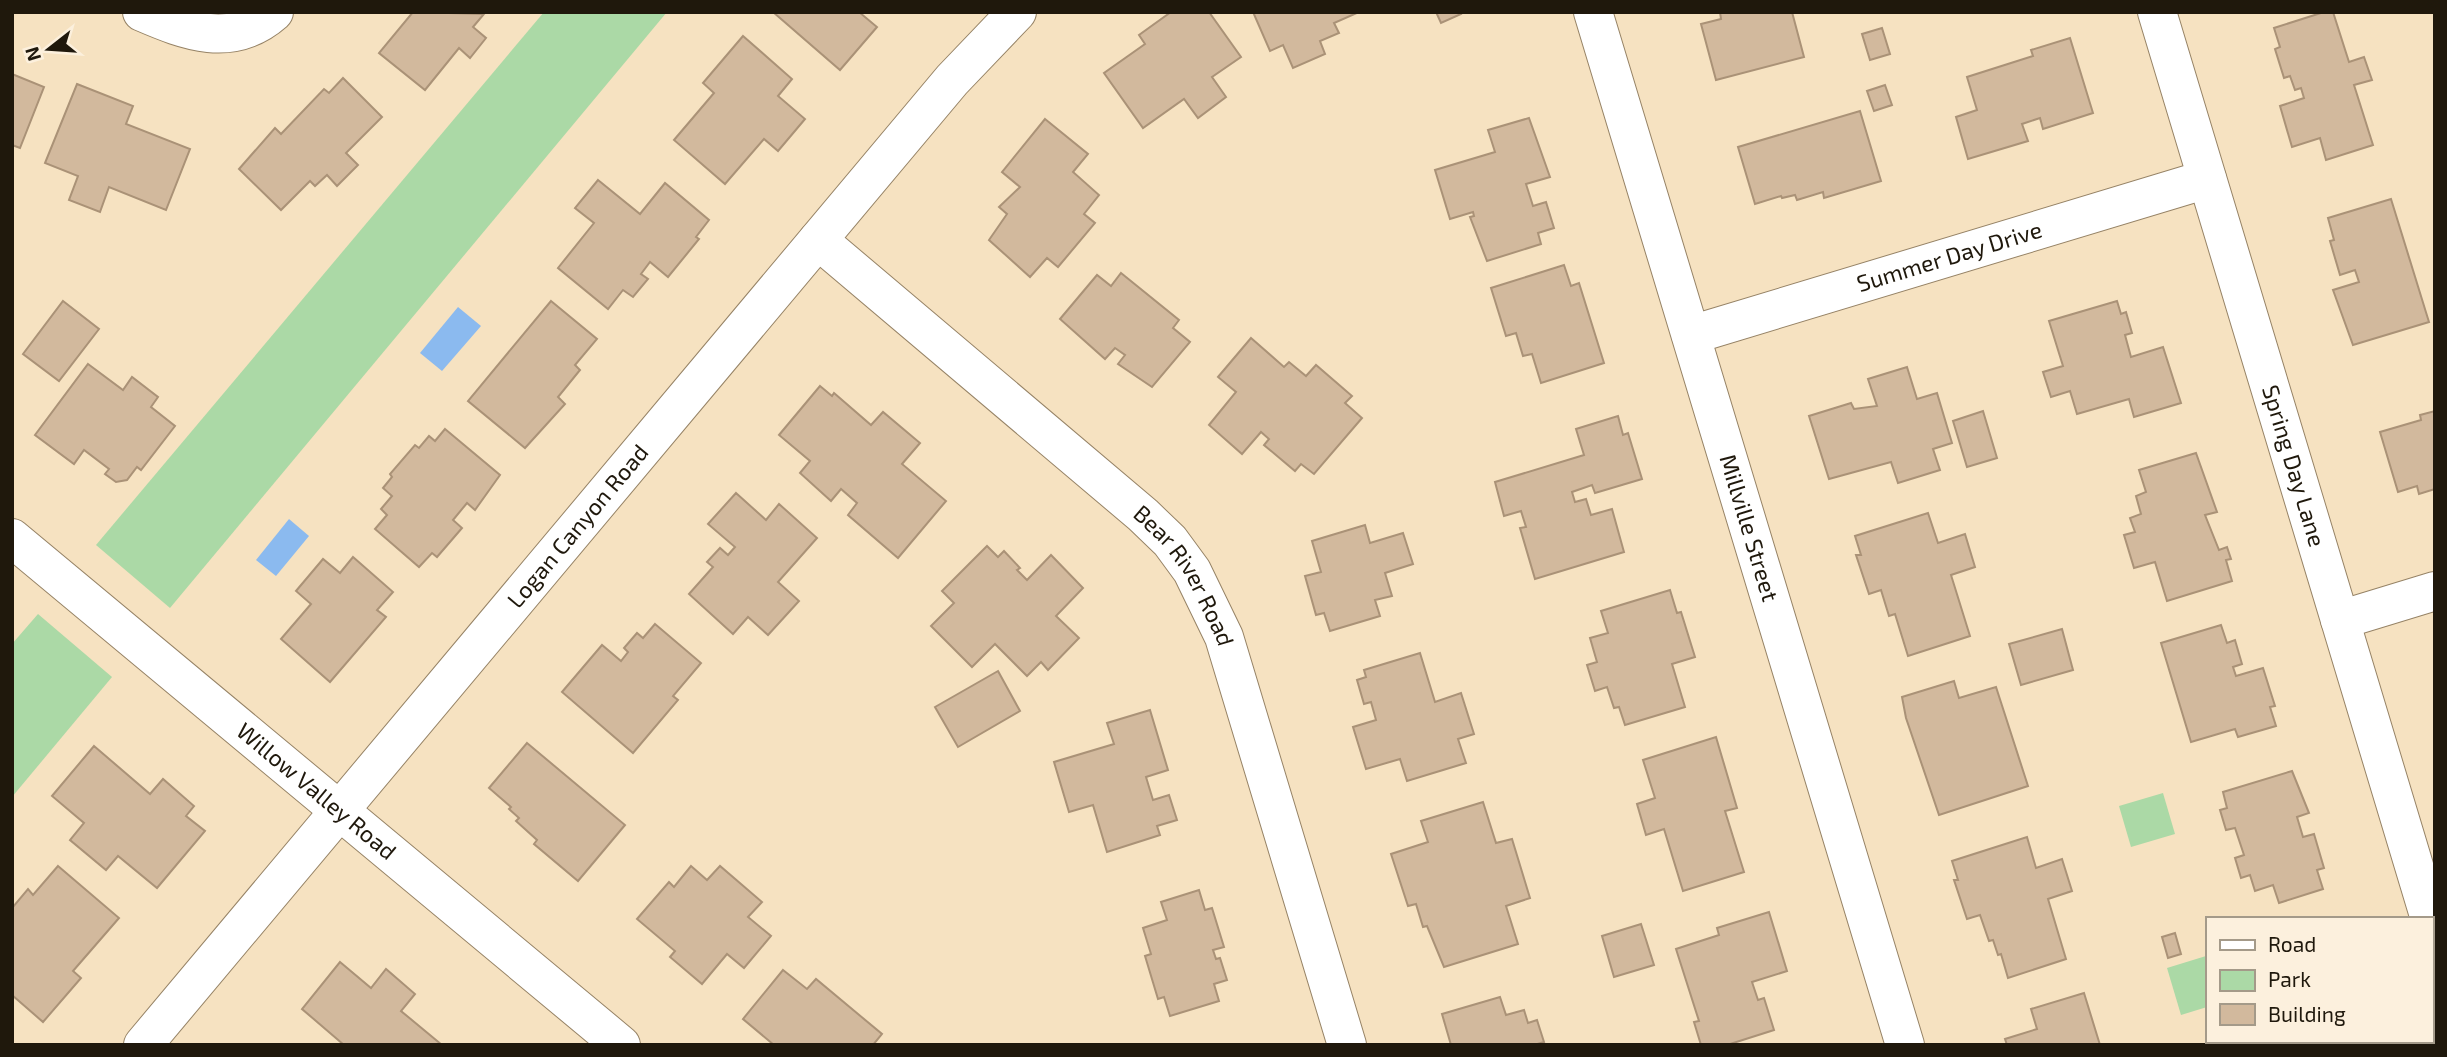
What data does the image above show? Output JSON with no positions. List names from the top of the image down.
{
  "streets": {
    "street": [
      "Summer Day Drive",
      "Spring Day Lane",
      "Logan Canyon Road",
      "Millville Street",
      "Bear River Road",
      "Willow Valley Road"
    ]
  },
  "crossings": [
    ["Summer Day Drive", "Spring Day Lane"],
    ["Summer Day Drive", "Millville Street"],
    ["Logan Canyon Road", "Bear River Road"],
    ["Logan Canyon Road", "Willow Valley Road"]
  ],
  "legend": ["Road", "Park", "Building"],
  "north": "left"
}
